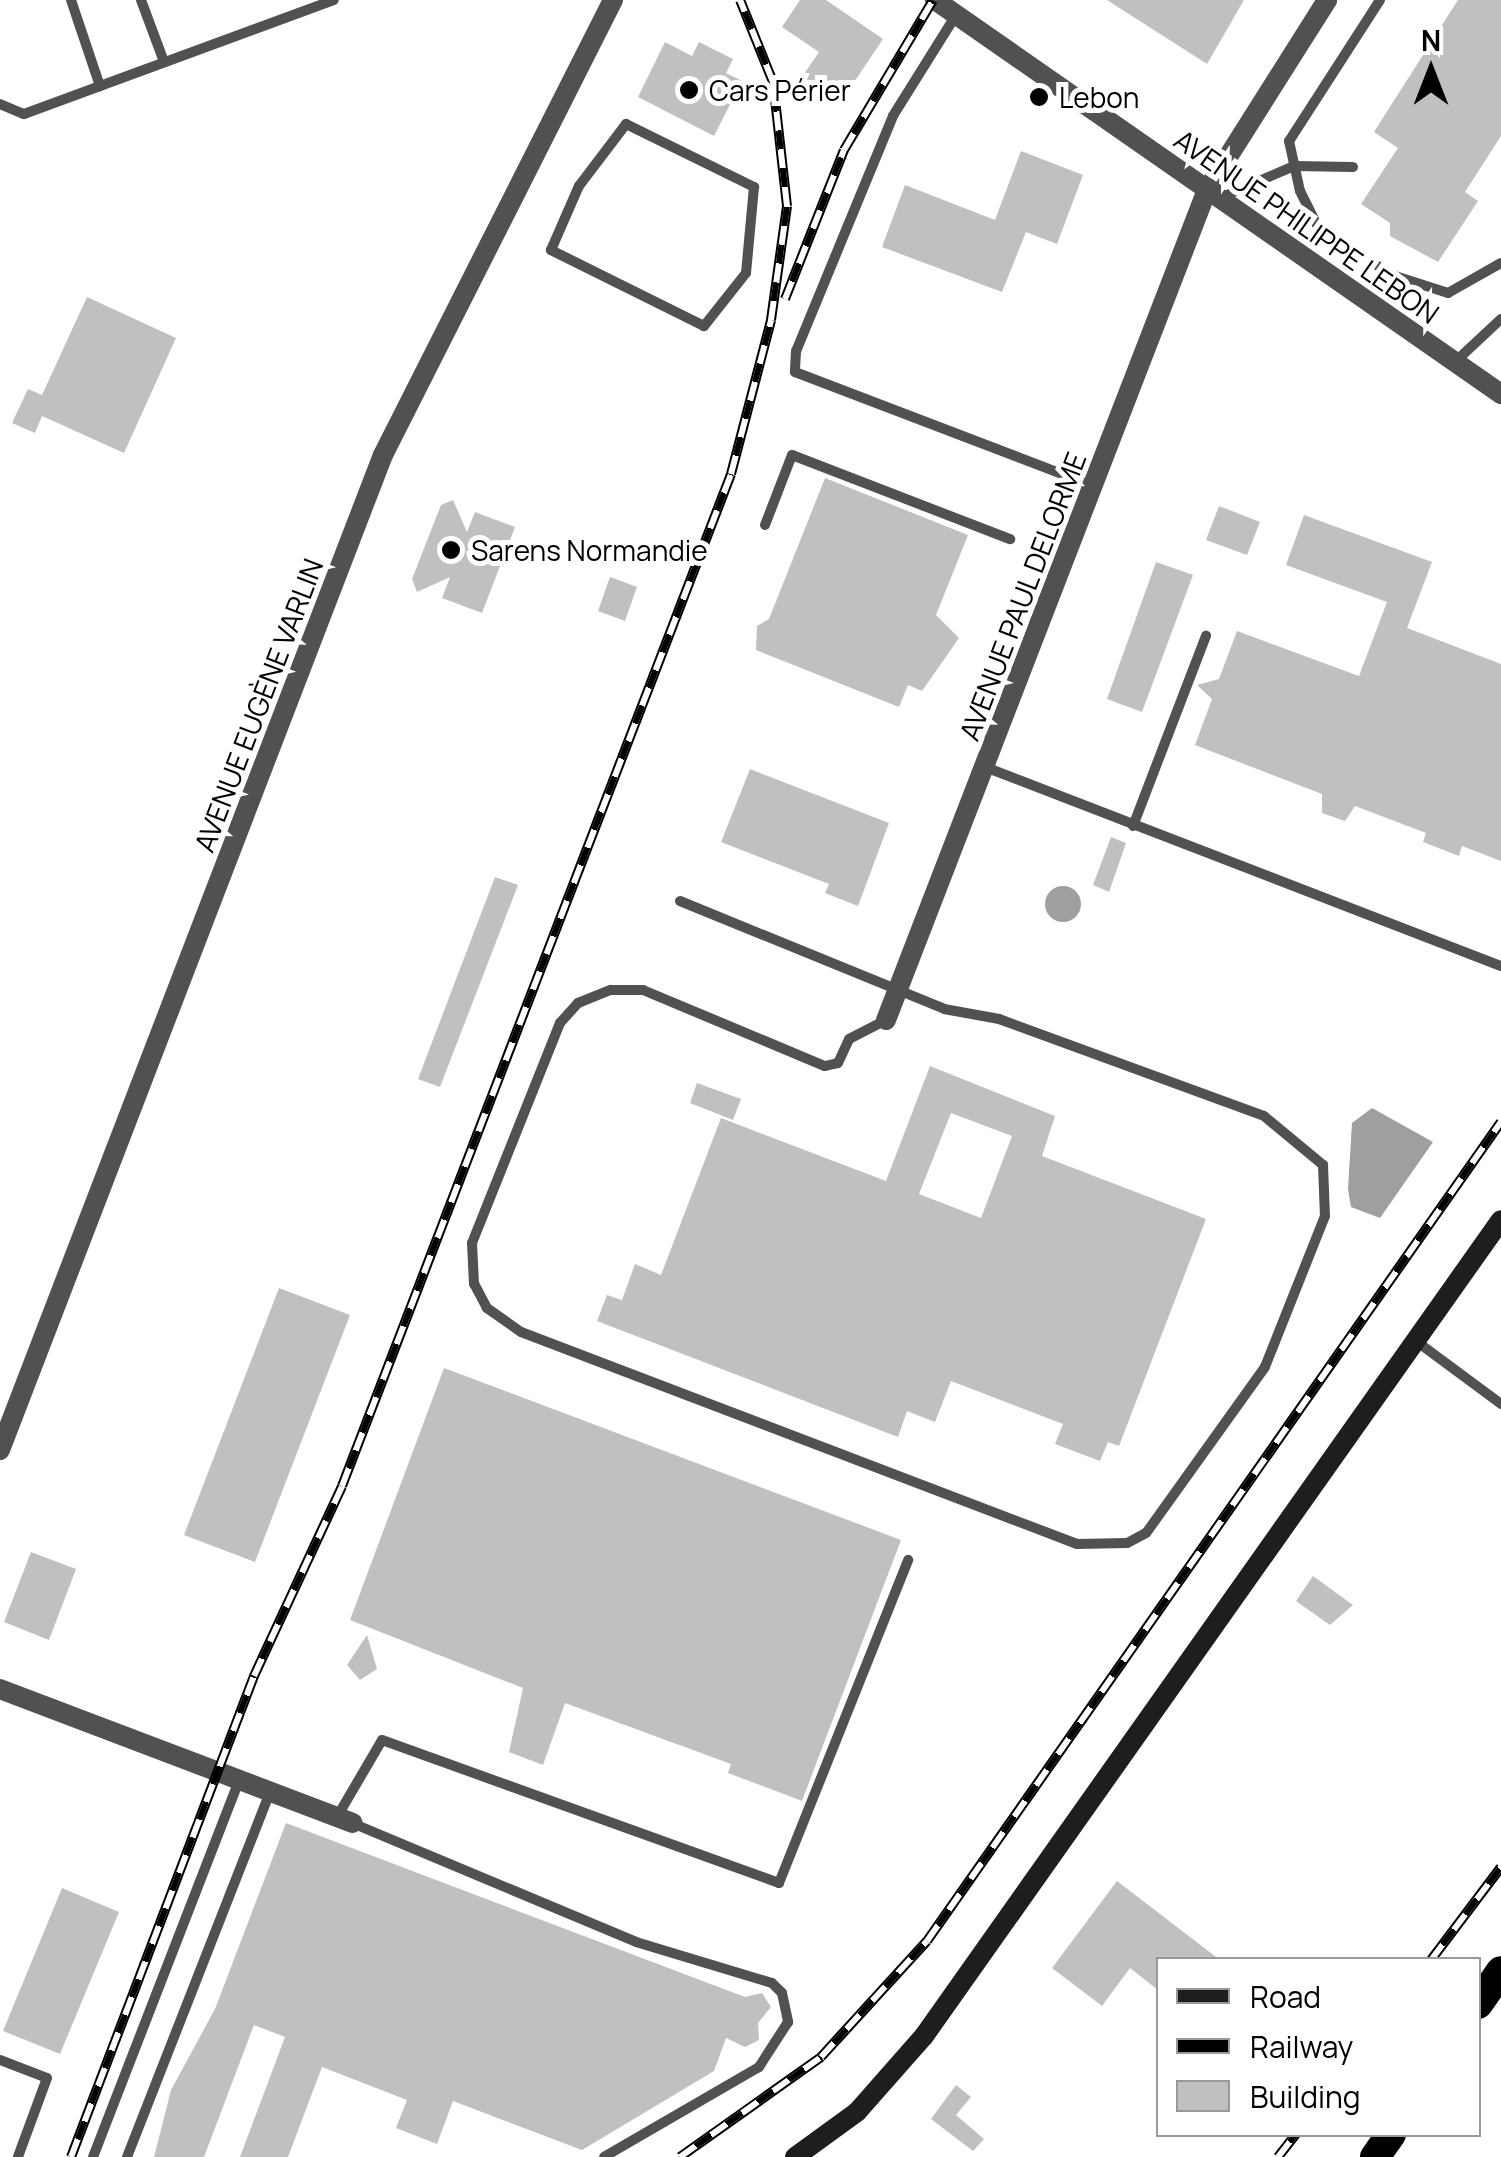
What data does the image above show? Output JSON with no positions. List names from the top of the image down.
{
  "streets": {
    "street": ["AVENUE PHILIPPE LEBON", "AVENUE PAUL DELORME", "AVENUE EUGÈNE VARLIN"]
  },
  "crossings": [
    ["AVENUE PHILIPPE LEBON", "AVENUE PAUL DELORME"]
  ],
  "places": ["Cars Périer", "Lebon", "Sarens Normandie"],
  "legend": ["Road", "Railway", "Building"],
  "north": "top"
}
